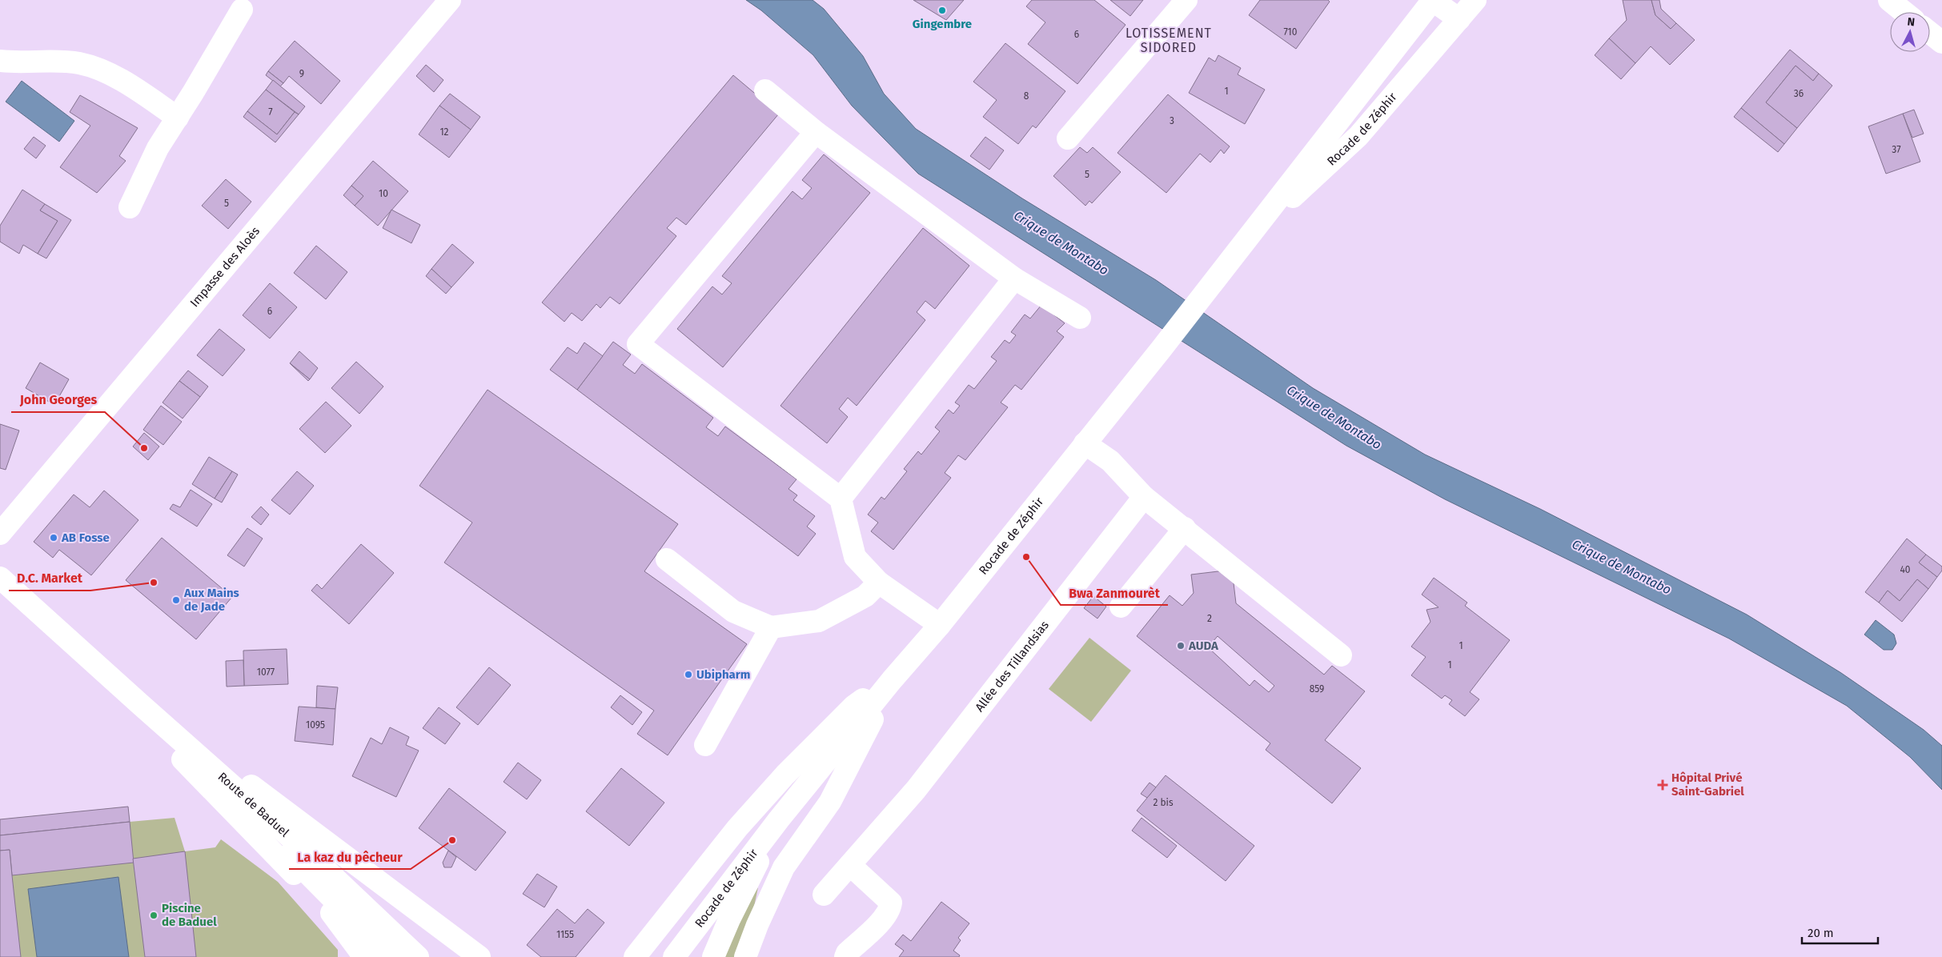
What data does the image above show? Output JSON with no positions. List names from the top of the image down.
{
  "streets": {
    "main road": [
      "Rocade de Zéphir",
      "Impasse des Aloès",
      "Allée des Tillandsias",
      "Route de Baduel"
    ]
  },
  "districts": ["LOTISSEMENT SIDORED"],
  "water": ["Crique de Montabo"],
  "places": {
    "other": [
      "Gingembre",
      "John Georges",
      "AB Fosse",
      "Bwa Zanmourèt",
      "D.C. Market",
      "Aux Mains de Jade",
      "AUDA",
      "Ubipharm",
      "La kaz du pêcheur",
      "Piscine de Baduel"
    ],
    "health": ["Hôpital Privé Saint-Gabriel"]
  },
  "house_numbers": [
    "710",
    "6",
    "9",
    "1",
    "36",
    "8",
    "7",
    "3",
    "12",
    "37",
    "5",
    "10",
    "5",
    "6",
    "40",
    "2",
    "1",
    "1",
    "1077",
    "859",
    "1095",
    "2 bis",
    "1155"
  ],
  "scale_bar": "20 m",
  "north": "top"
}
